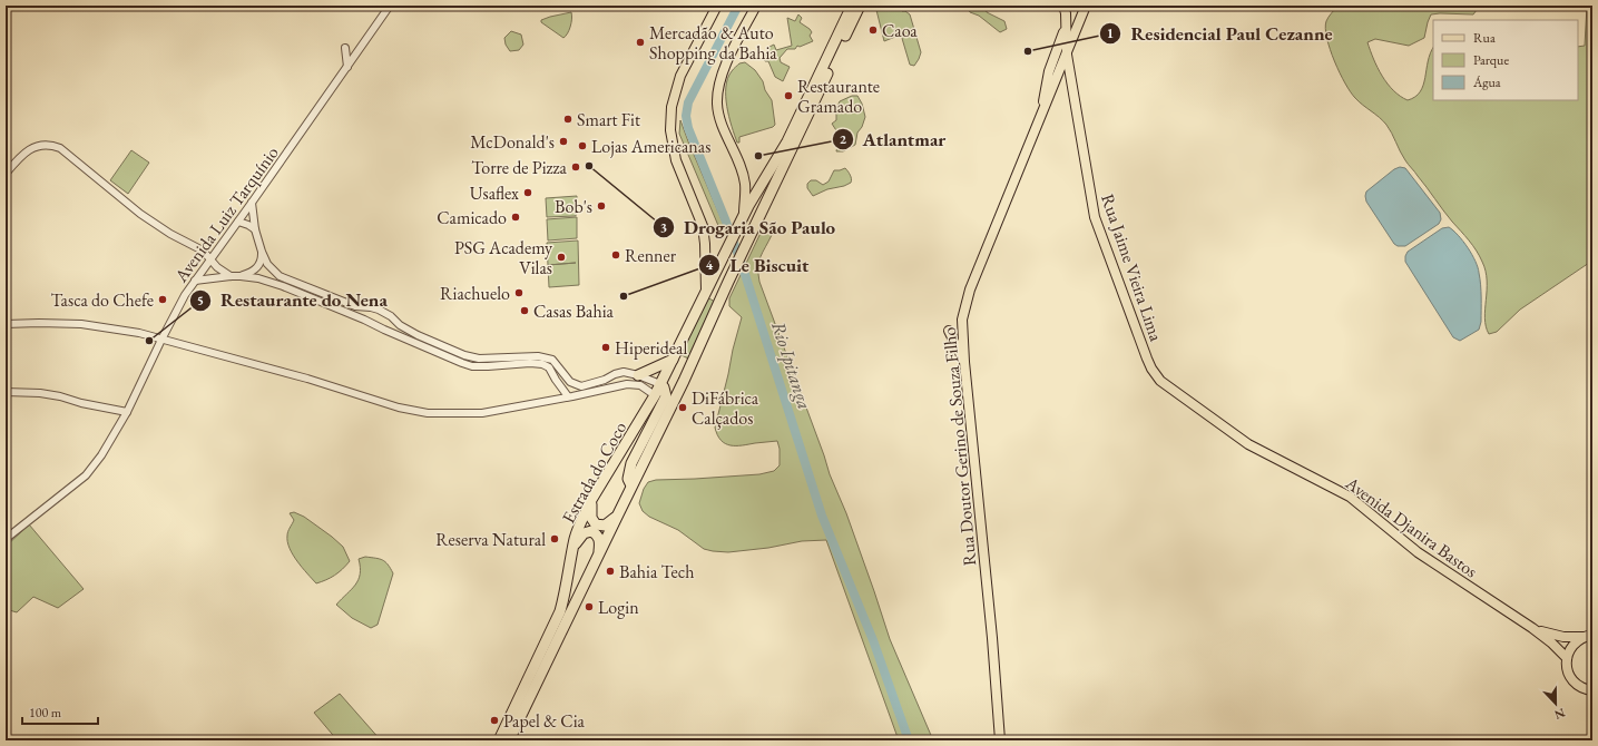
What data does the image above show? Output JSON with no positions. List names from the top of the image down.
{
  "streets": {
    "highway": ["Estrada do Coco"],
    "main road": ["Rua Jaime Vieira Lima", "Rua Doutor Gerino de Souza Filho", "Avenida Djanira Bastos"],
    "street": ["Avenida Luiz Tarquínio"]
  },
  "crossings": [
    ["Rua Jaime Vieira Lima", "Rua Doutor Gerino de Souza Filho"],
    ["Rua Jaime Vieira Lima", "Avenida Djanira Bastos"]
  ],
  "water": ["Rio Ipitanga"],
  "places": [
    "Caoa",
    "Mercadão & Auto Shopping da Bahia",
    "Residencial Paul Cezanne",
    "Restaurante Gramado",
    "Smart Fit",
    "McDonald's",
    "Lojas Americanas",
    "Atlantmar",
    "Drogaria São Paulo",
    "Torre de Pizza",
    "Usaflex",
    "Bob's",
    "Camicado",
    "Renner",
    "PSG Academy Vilas",
    "Riachuelo",
    "Le Biscuit",
    "Tasca do Chefe",
    "Casas Bahia",
    "Restaurante do Nena",
    "Hiperideal",
    "DiFábrica Calçados",
    "Reserva Natural",
    "Bahia Tech",
    "Login",
    "Papel & Cia"
  ],
  "legend": ["Rua", "Parque", "Água"],
  "scale_bar": "100 m",
  "north": "bottom"
}
